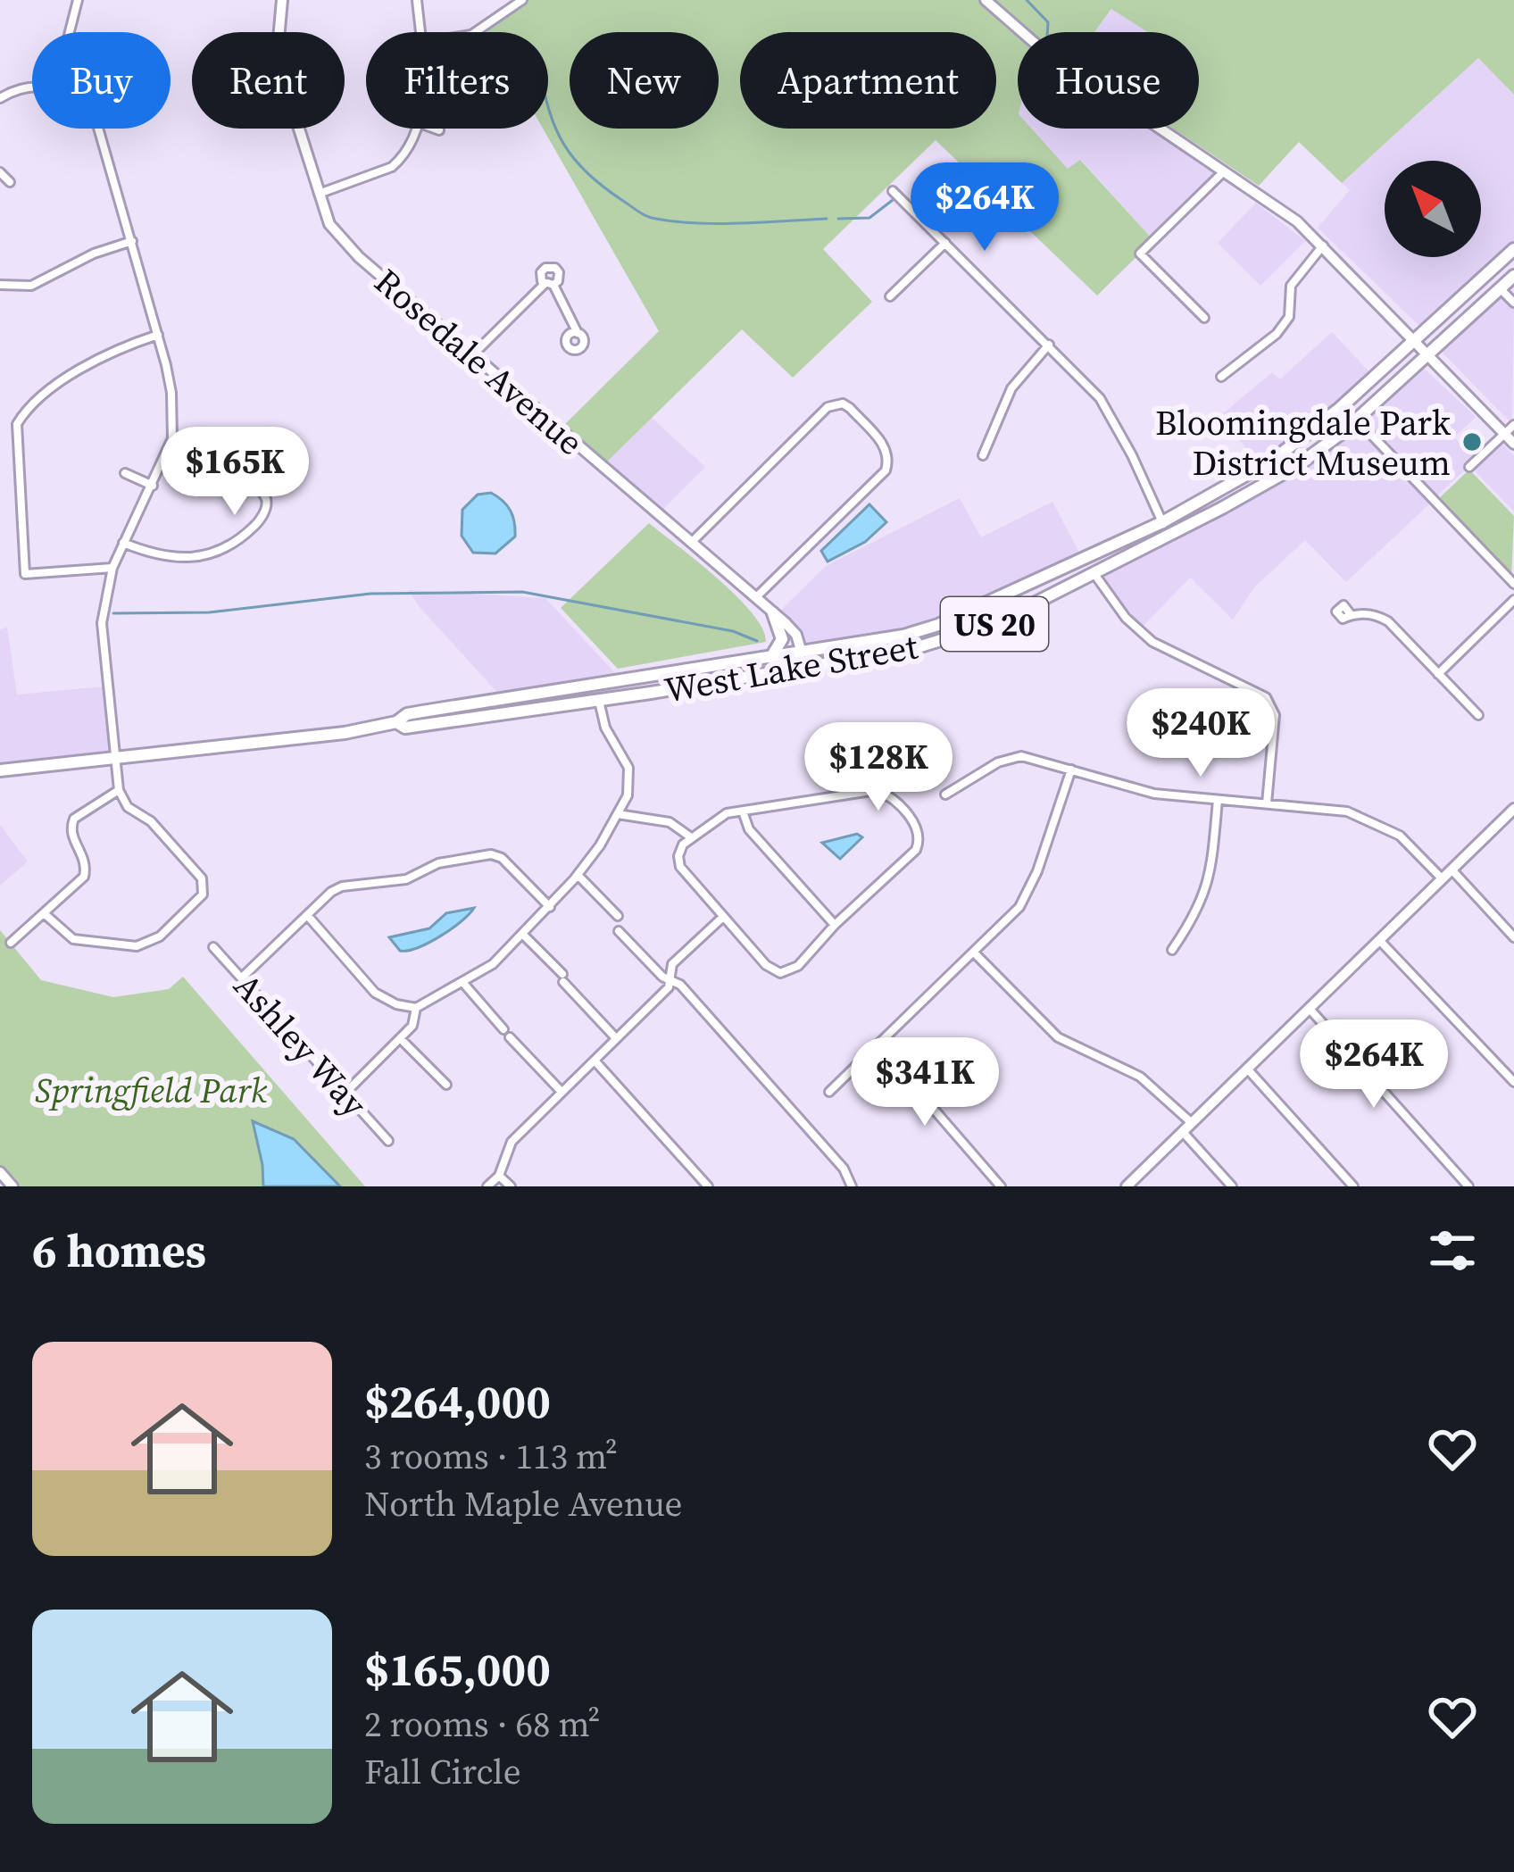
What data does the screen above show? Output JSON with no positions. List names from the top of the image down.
{
  "streets": {
    "main road": ["US 20", "West Lake Street"],
    "street": ["Rosedale Avenue", "Ashley Way"]
  },
  "crossings": [
    ["Rosedale Avenue", "West Lake Street"],
    ["US 20", "West Lake Street"]
  ],
  "parks": ["Springfield Park"],
  "places": ["Bloomingdale Park District Museum"],
  "north": "top left",
  "page": {
    "chip": [
      "Buy",
      "Rent",
      "Filters",
      "New",
      "Apartment",
      "House"
    ],
    "price": [
      "$264K",
      "$165K",
      "$240K",
      "$128K",
      "$264K",
      "$341K"
    ],
    "heading": "6 homes",
    "list": [
      {
        "name": "$264,000",
        "note": "3 rooms · 113 m² · North Maple Avenue"
      },
      {
        "name": "$165,000",
        "note": "2 rooms · 68 m² · Fall Circle"
      }
    ]
  }
}
